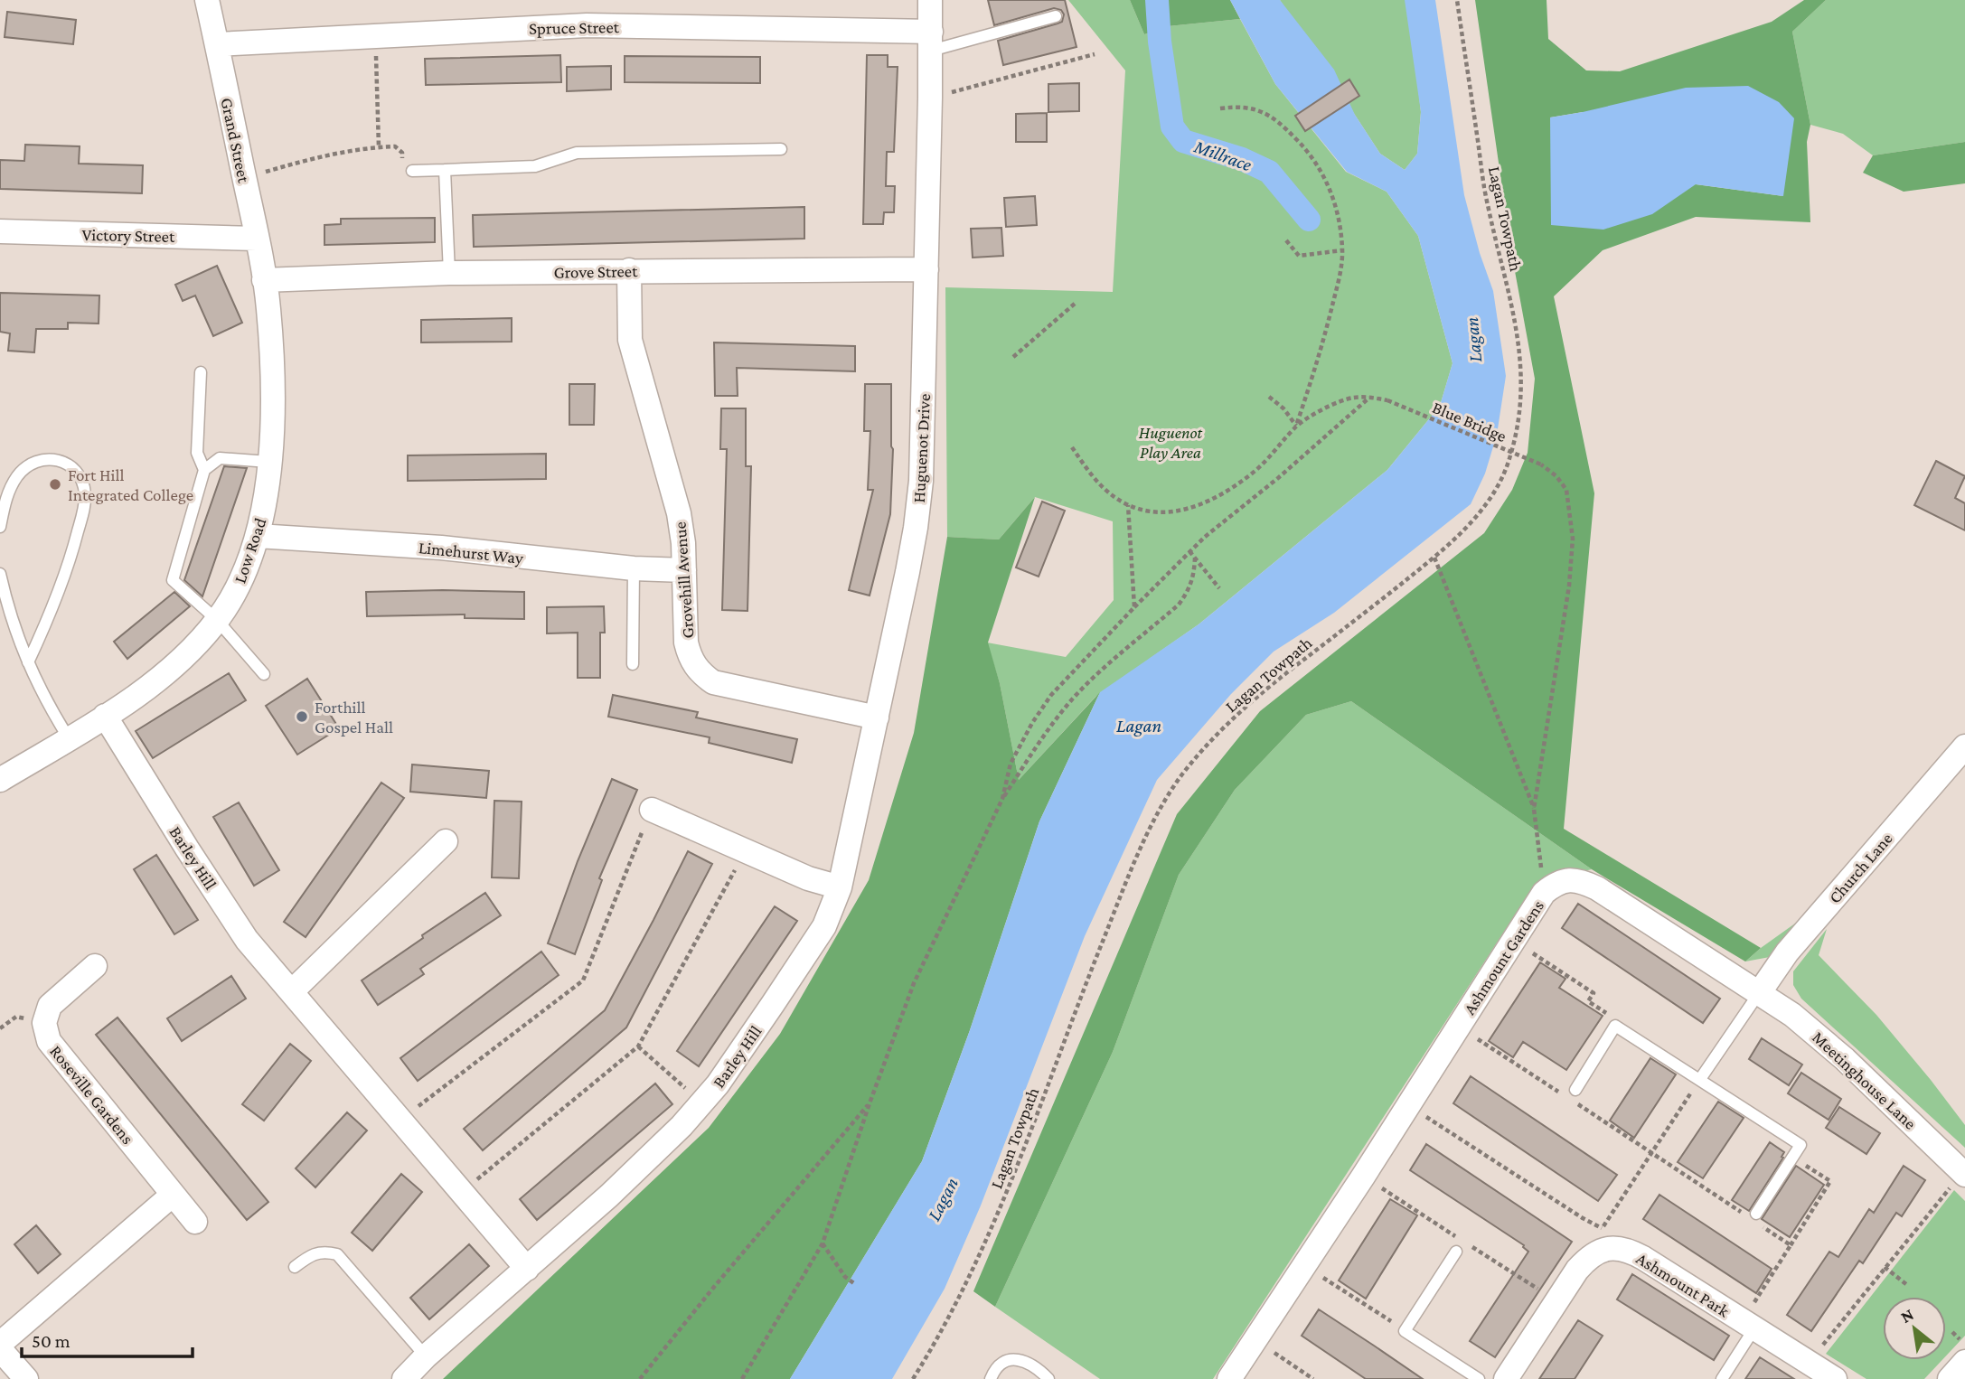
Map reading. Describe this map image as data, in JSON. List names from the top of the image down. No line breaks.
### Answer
{"streets":{"street":["Spruce Street","Grand Street","Victory Street","Grove Street","Huguenot Drive","Low Road","Limehurst Way","Grovehill Avenue","Barley Hill","Church Lane","Ashmount Gardens","Meetinghouse Lane","Roseville Gardens","Ashmount Park"],"path":["Lagan Towpath","Blue Bridge"]},"crossings":[["Spruce Street","Grand Street"],["Spruce Street","Huguenot Drive"],["Grand Street","Victory Street"],["Grand Street","Grove Street"],["Grand Street","Low Road"],["Grove Street","Huguenot Drive"],["Grove Street","Low Road"],["Grove Street","Grovehill Avenue"],["Huguenot Drive","Grovehill Avenue"],["Huguenot Drive","Barley Hill"],["Low Road","Limehurst Way"],["Low Road","Barley Hill"],["Limehurst Way","Grovehill Avenue"],["Church Lane","Ashmount Gardens"],["Church Lane","Meetinghouse Lane"],["Ashmount Gardens","Meetinghouse Lane"]],"water":["Millrace","Lagan"],"parks":["Huguenot Play Area"],"places":["Fort Hill Integrated College","Forthill Gospel Hall"],"scale_bar":"50 m","north":"top left"}
